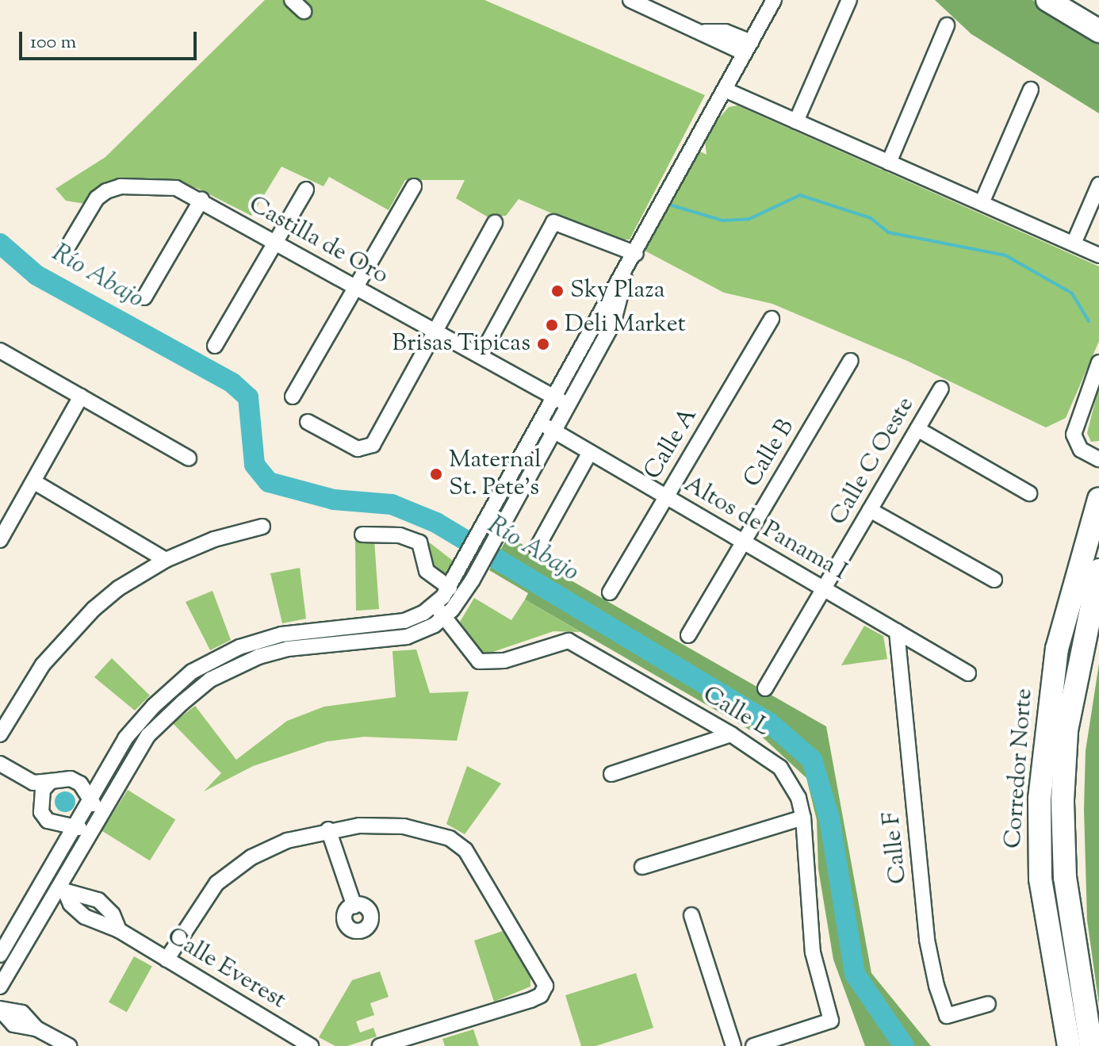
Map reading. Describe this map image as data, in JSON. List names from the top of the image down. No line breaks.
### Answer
{"streets":{"highway":["Corredor Norte"],"street":["Castilla de Oro","Calle A","Calle B","Calle C Oeste","Altos de Panama I","Calle L","Calle F","Calle Everest"]},"crossings":[["Calle A","Altos de Panama I"],["Calle B","Altos de Panama I"],["Calle C Oeste","Altos de Panama I"],["Altos de Panama I","Calle F"]],"water":["Río Abajo"],"places":["Sky Plaza","Deli Market","Brisas Tipicas","Maternal St. Pete's"],"scale_bar":"100 m"}
